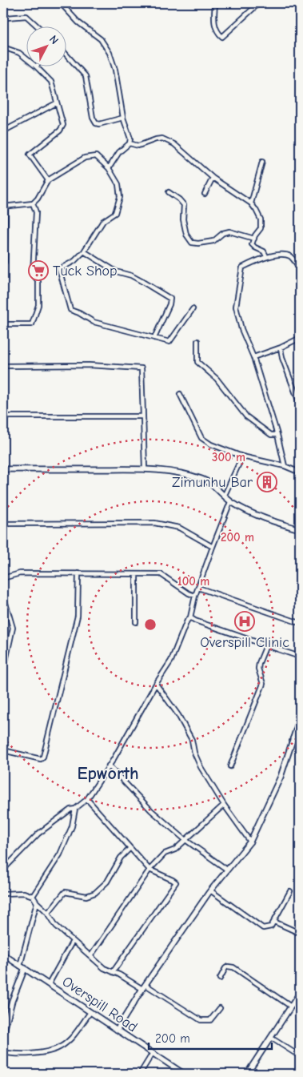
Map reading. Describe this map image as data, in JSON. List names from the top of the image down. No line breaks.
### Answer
{"streets":{"street":["Overspill Road"]},"districts":["Epworth"],"places":{"supermarket":["Tuck Shop"],"building":["Zimunhu Bar"],"hospital":["Overspill Clinic"]},"scale_bar":"200 m","north":"top right","rings":["300 m","200 m","100 m"]}
